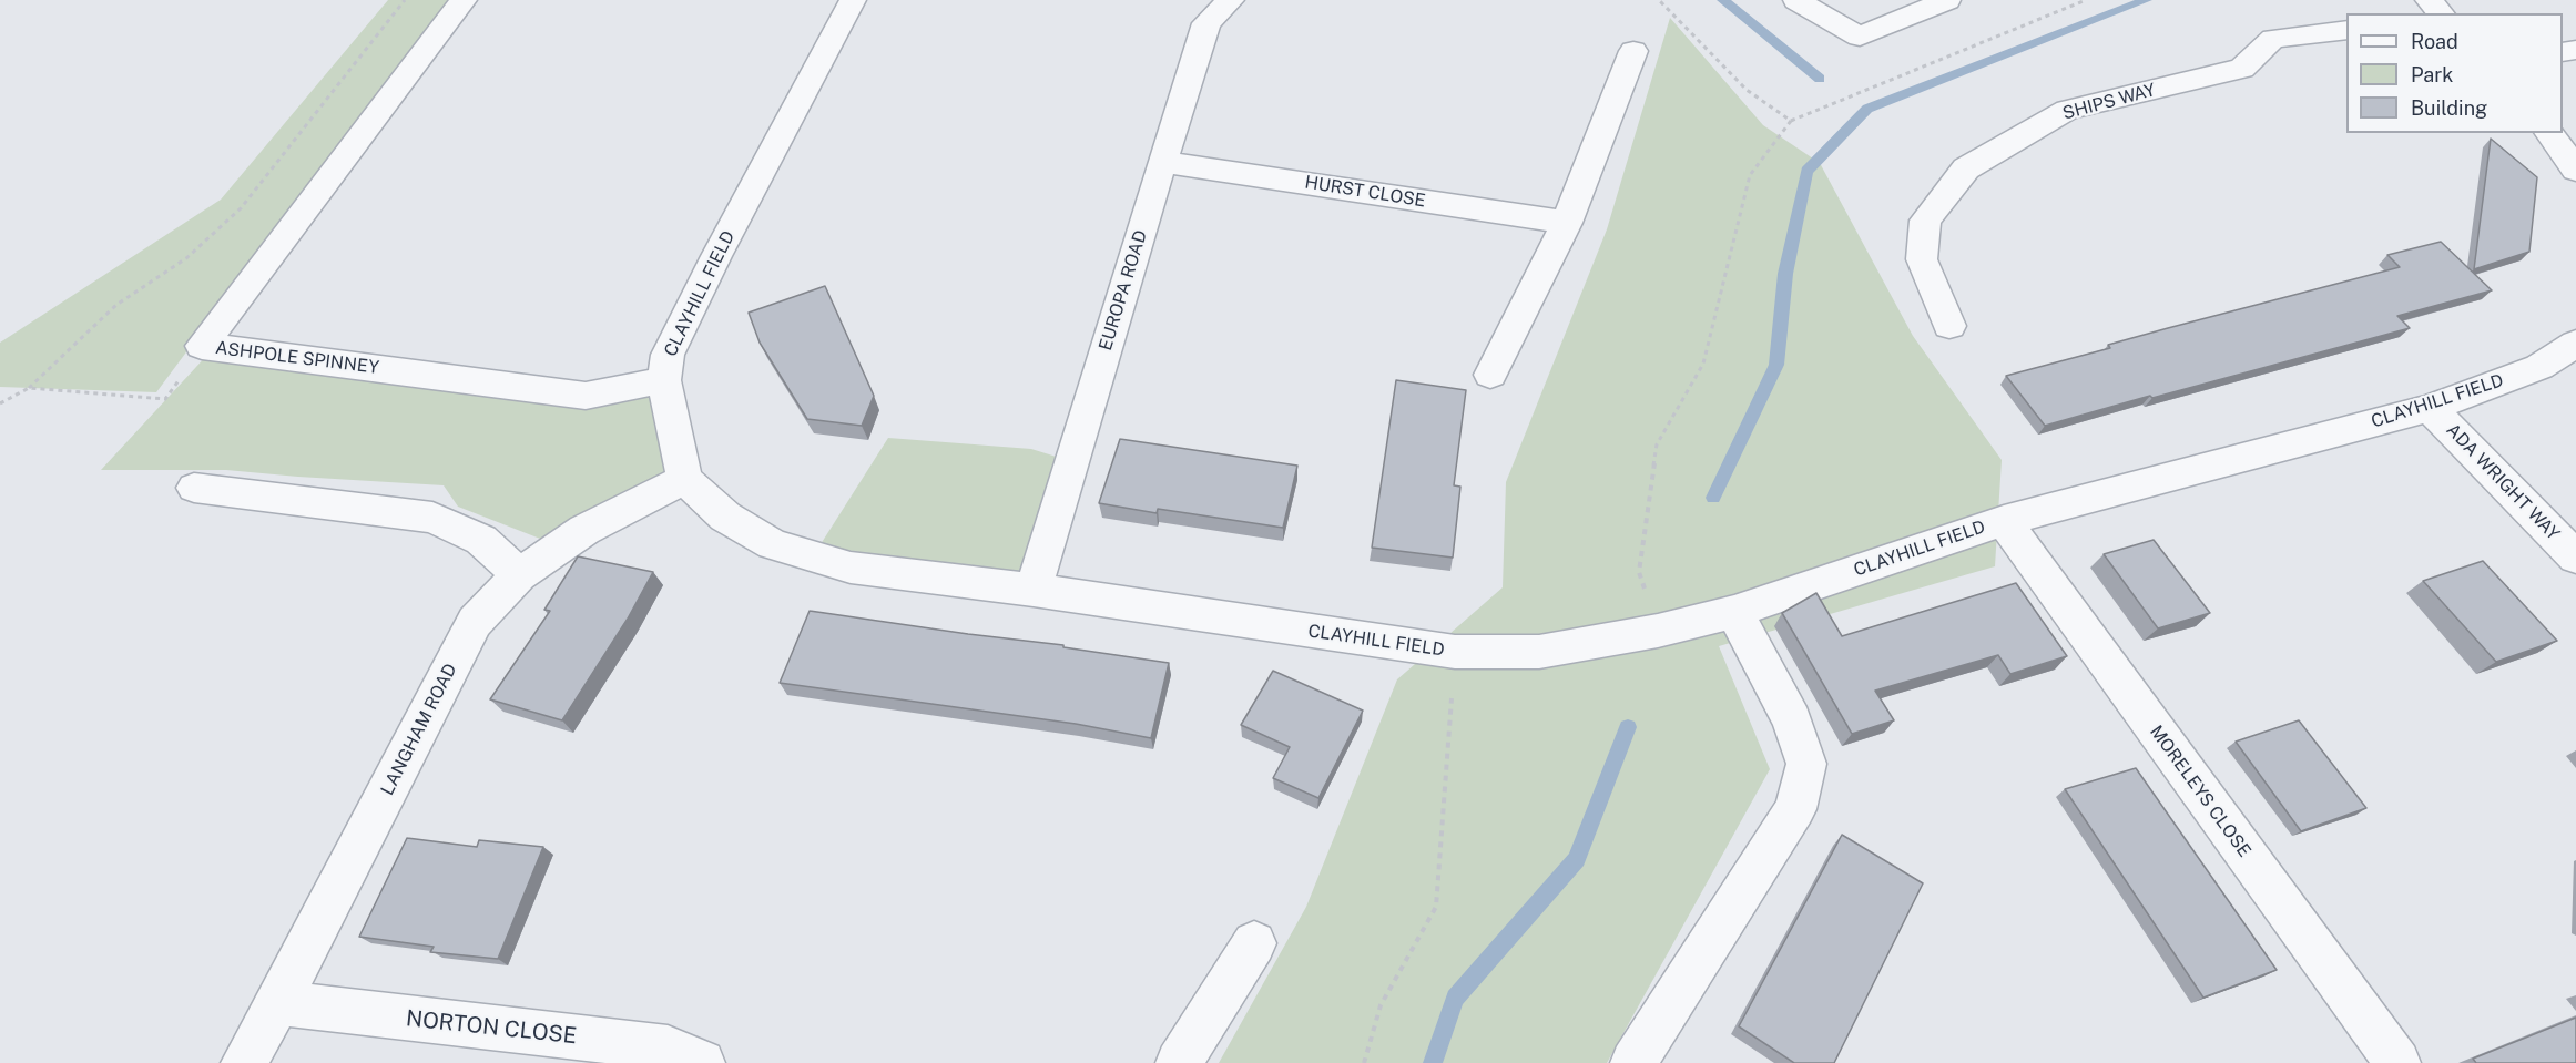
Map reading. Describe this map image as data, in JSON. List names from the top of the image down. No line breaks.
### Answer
{"streets":{"street":["SHIPS WAY","HURST CLOSE","EUROPA ROAD","CLAYHILL FIELD","ASHPOLE SPINNEY","ADA WRIGHT WAY","LANGHAM ROAD","MORELEYS CLOSE","NORTON CLOSE"]},"crossings":[["HURST CLOSE","EUROPA ROAD"],["EUROPA ROAD","CLAYHILL FIELD"],["CLAYHILL FIELD","ASHPOLE SPINNEY"],["CLAYHILL FIELD","ADA WRIGHT WAY"],["CLAYHILL FIELD","LANGHAM ROAD"],["CLAYHILL FIELD","MORELEYS CLOSE"],["LANGHAM ROAD","NORTON CLOSE"]],"legend":["Road","Park","Building"]}
